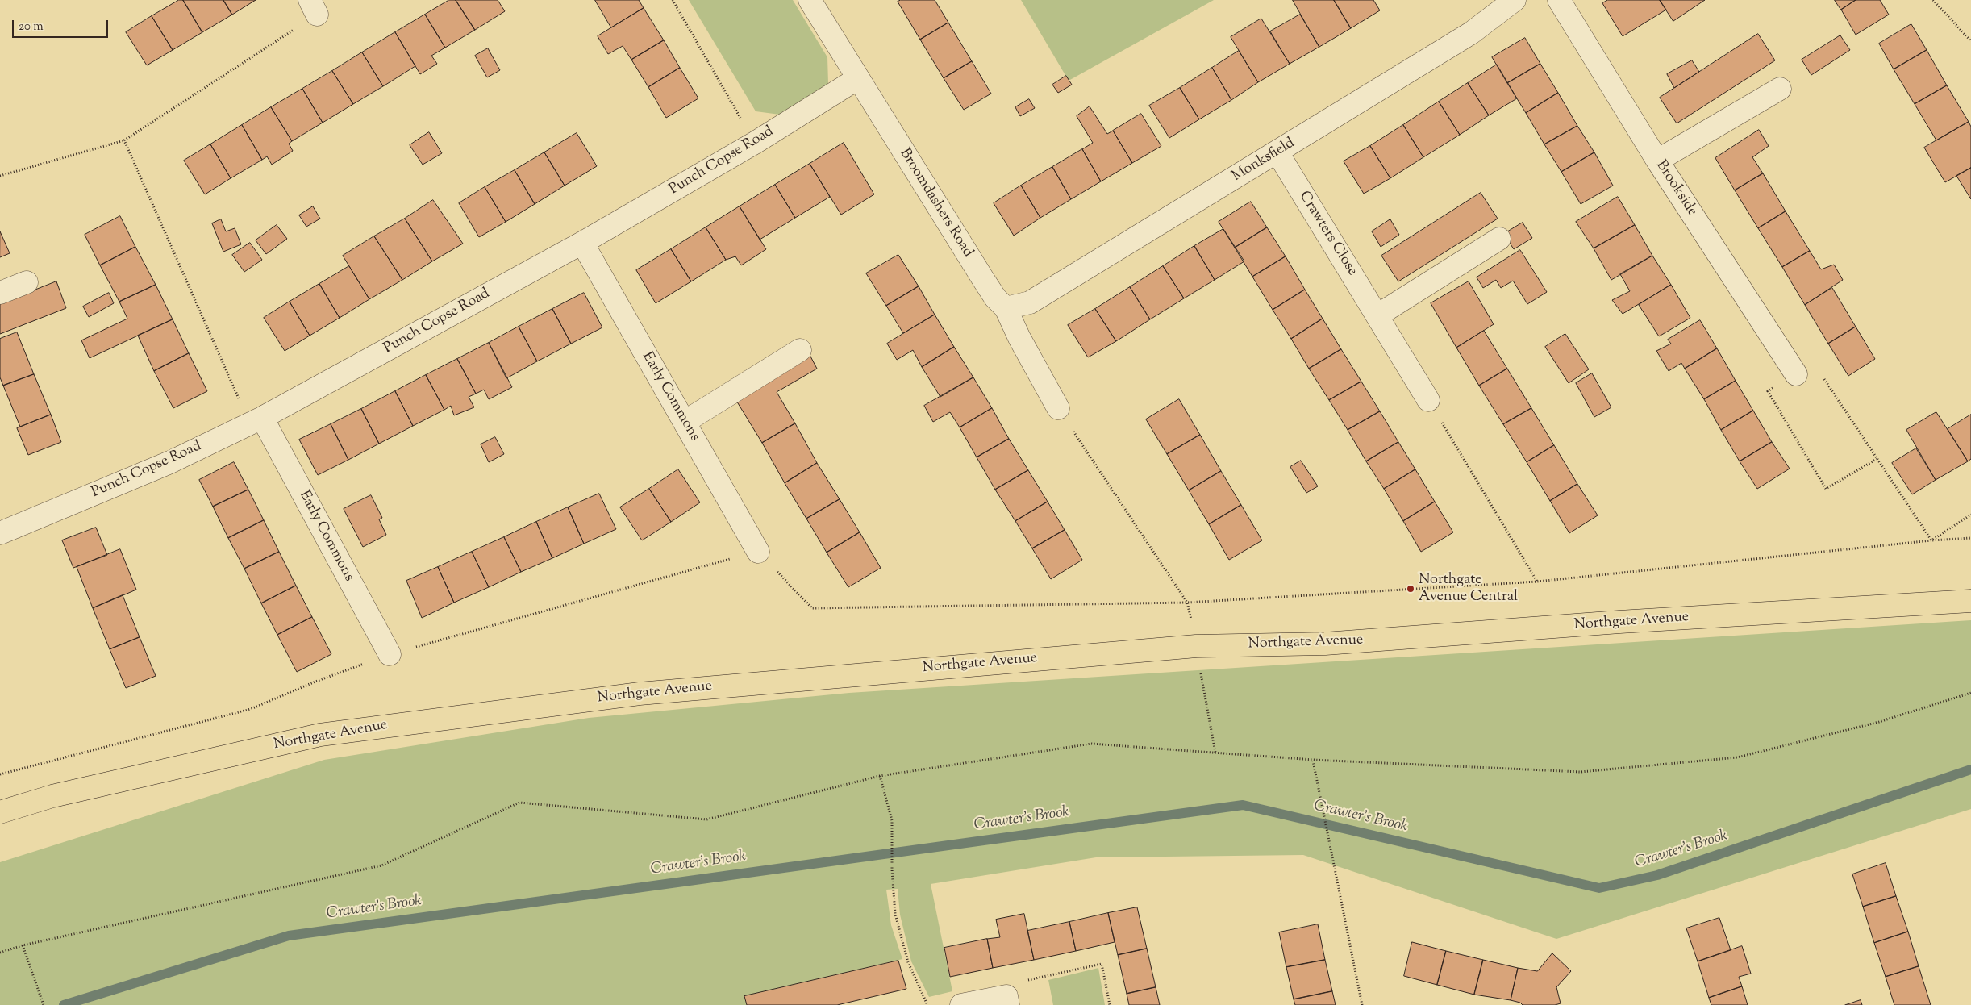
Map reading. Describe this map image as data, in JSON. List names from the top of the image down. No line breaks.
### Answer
{"streets":{"main road":["Northgate Avenue"],"street":["Monksfield","Punch Copse Road","Brookside","Broomdashers Road","Crawters Close","Early Commons"]},"crossings":[["Monksfield","Broomdashers Road"],["Monksfield","Crawters Close"],["Punch Copse Road","Broomdashers Road"],["Punch Copse Road","Early Commons"]],"water":["Crawter's Brook"],"places":["Northgate Avenue Central"],"scale_bar":"20 m"}
